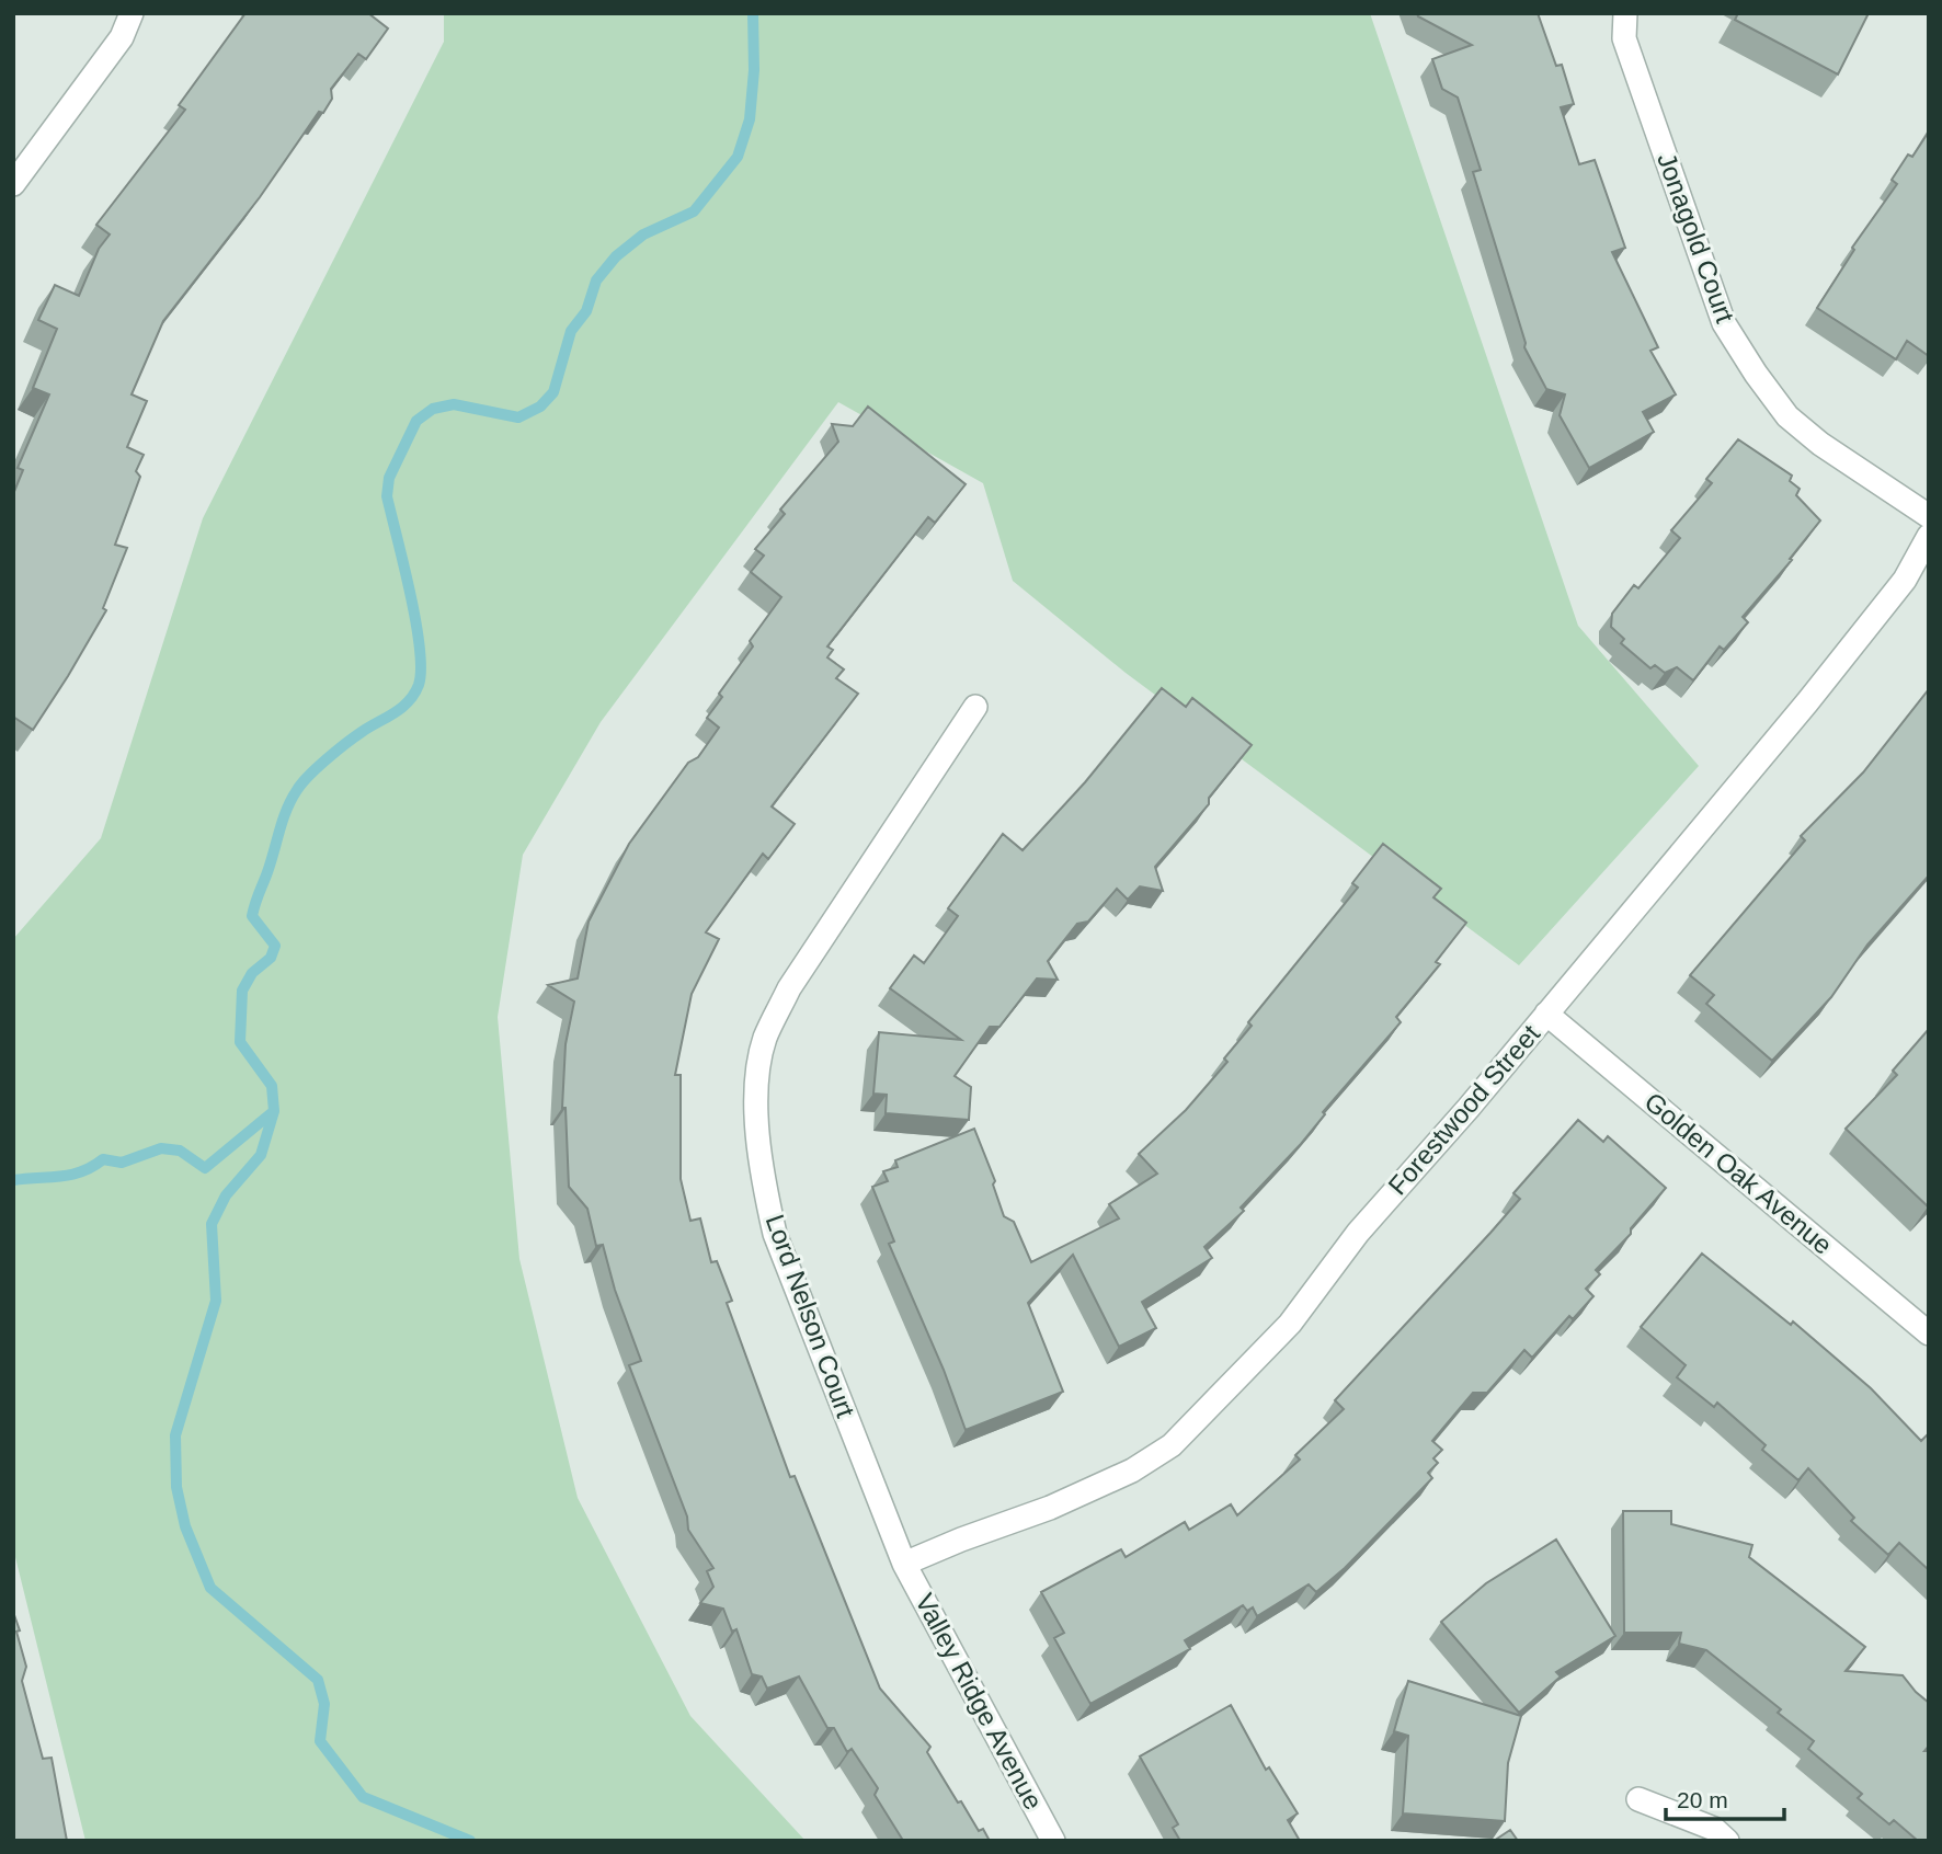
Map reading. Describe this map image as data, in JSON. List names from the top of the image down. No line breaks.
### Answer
{"streets":{"street":["Jonagold Court","Forestwood Street","Golden Oak Avenue","Lord Nelson Court","Valley Ridge Avenue"]},"crossings":[["Forestwood Street","Golden Oak Avenue"],["Forestwood Street","Lord Nelson Court"],["Forestwood Street","Valley Ridge Avenue"],["Lord Nelson Court","Valley Ridge Avenue"]],"scale_bar":"20 m"}
